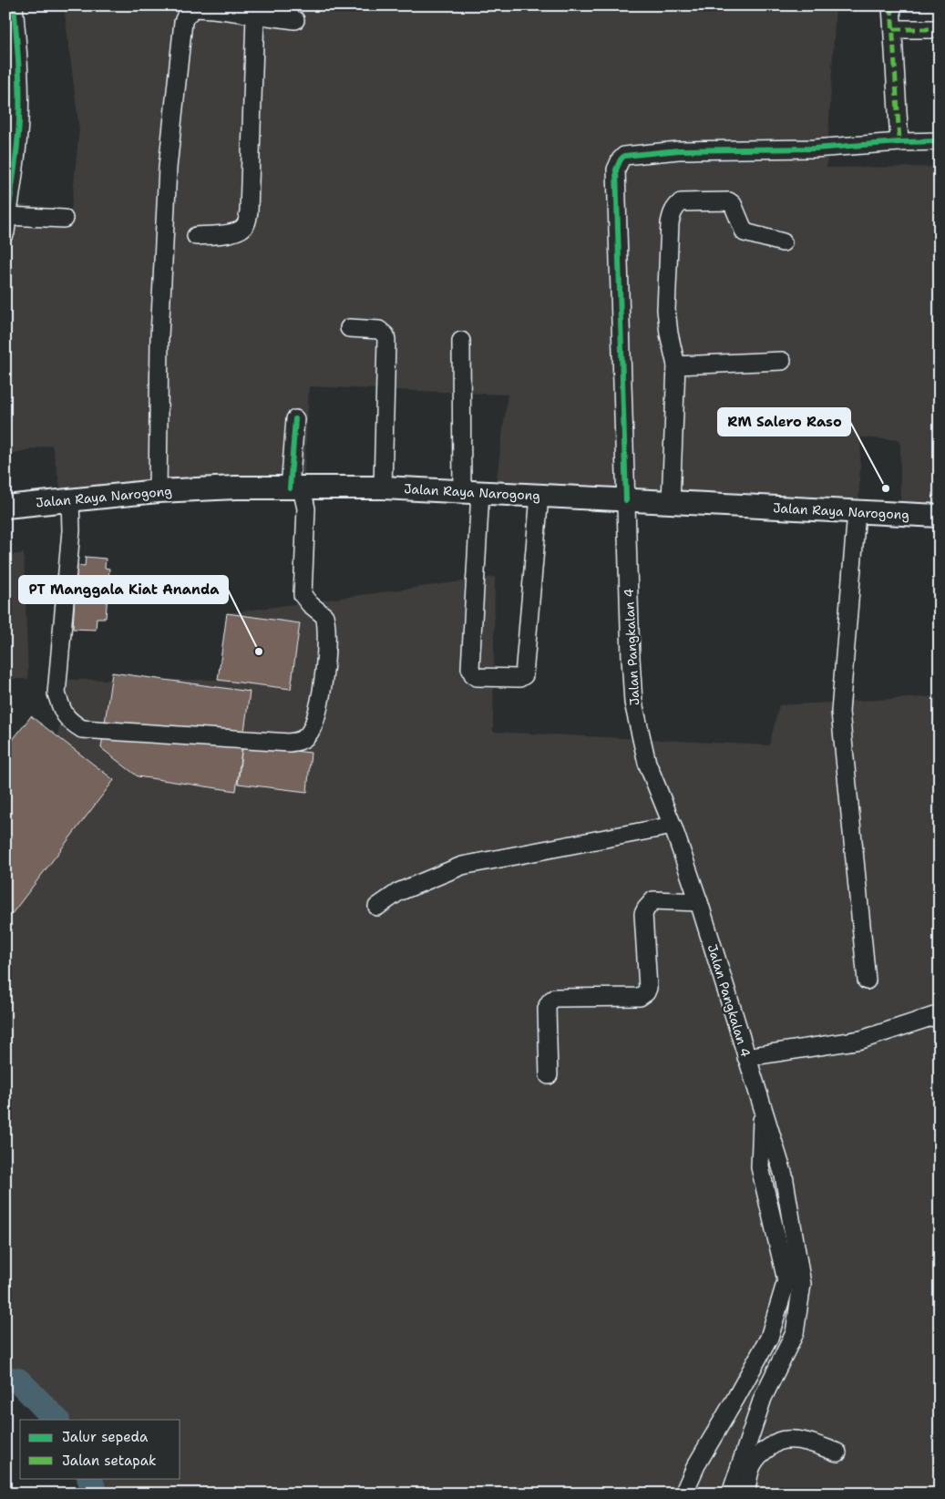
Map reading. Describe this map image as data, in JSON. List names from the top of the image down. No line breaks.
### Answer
{"streets":{"main road":["Jalan Raya Narogong"],"street":["Jalan Pangkalan 4"]},"crossings":[["Jalan Raya Narogong","Jalan Pangkalan 4"]],"places":["RM Salero Raso","PT Manggala Kiat Ananda"],"legend":["Jalur sepeda","Jalan setapak"]}
